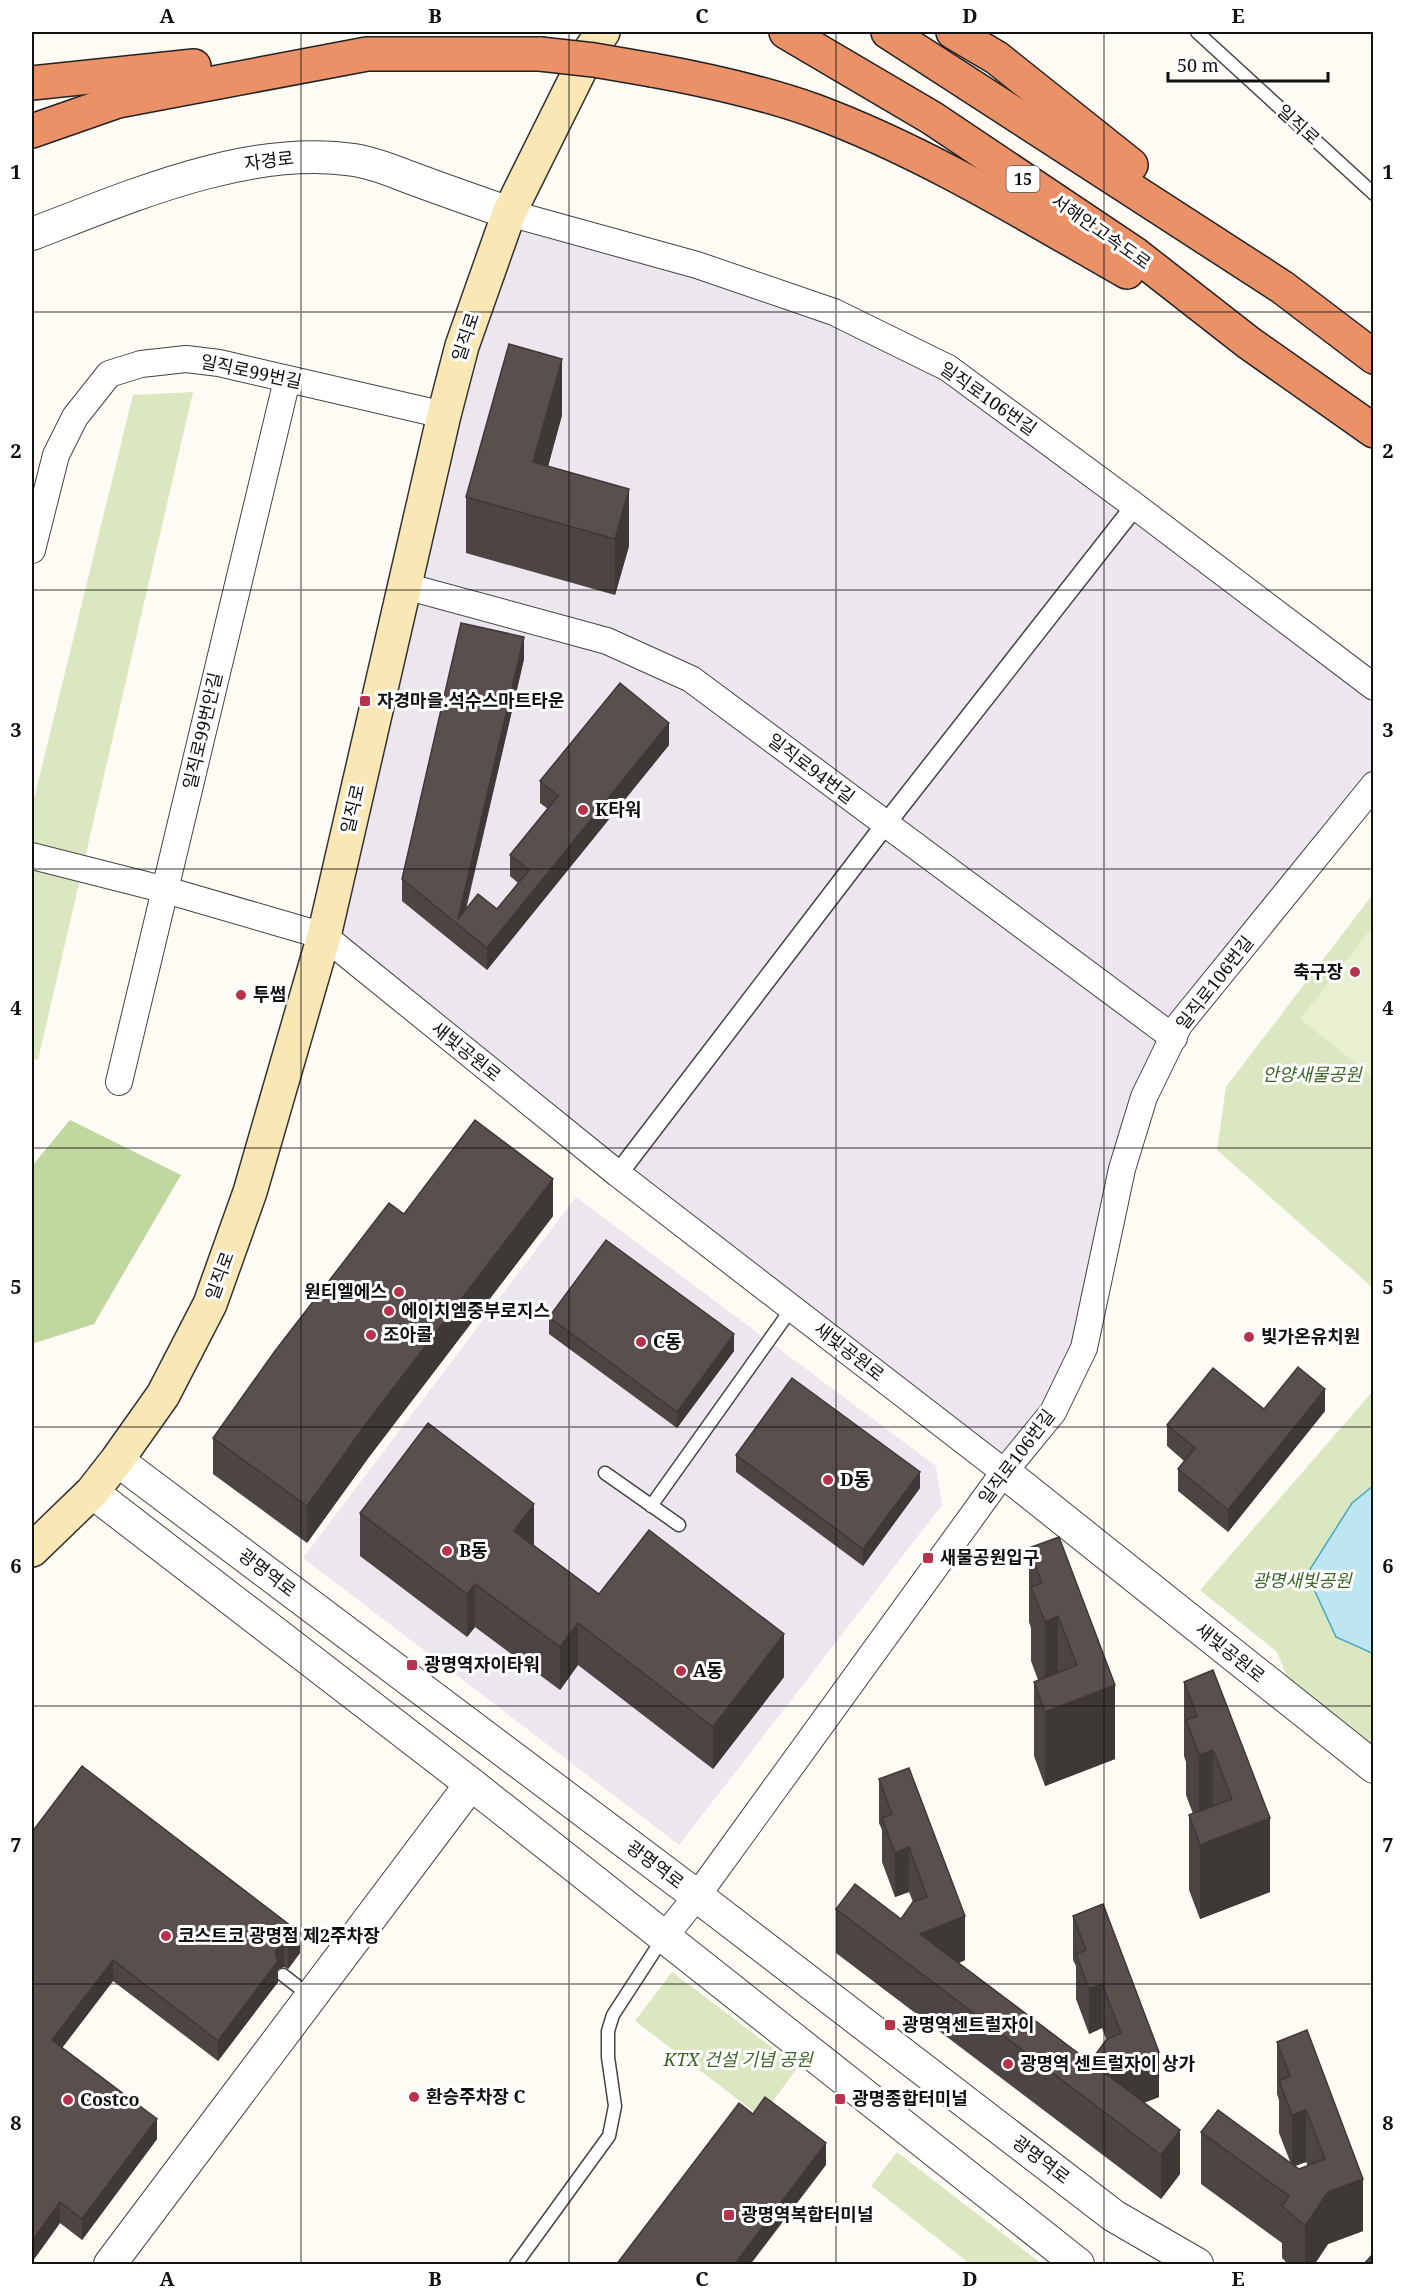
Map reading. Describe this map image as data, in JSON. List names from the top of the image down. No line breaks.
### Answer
{"streets":{"highway":["15","서해안고속도로"],"main road":["일직로"],"street":["자경로","일직로99번길","일직로106번길","일직로99번안길","일직로94번길","새빛공원로","광명역로"]},"crossings":[["일직로","자경로"],["일직로","일직로99번길"],["일직로","일직로106번길"],["일직로","일직로94번길"],["일직로","새빛공원로"],["일직로","광명역로"],["자경로","일직로106번길"],["일직로99번길","일직로99번안길"],["일직로106번길","일직로94번길"],["일직로106번길","새빛공원로"],["일직로106번길","광명역로"]],"parks":["안양새물공원","광명새빛공원","KTX 건설 기념 공원"],"places":{"transit":["자경마을.석수스마트타운","새물공원입구","광명역자이타워","광명역센트럴자이","광명종합터미널","광명역복합터미널"],"other":["K타워","축구장","투썸","원티엘에스","에이치엠중부로지스","조아콜","빛가온유치원","C동","D동","B동","A동","코스트코 광명점 제2주차장","광명역 센트럴자이 상가","환승주차장 C","Costco"]},"scale_bar":"50 m","grid":{"columns":["A","B","C","D","E"],"rows":["1","2","3","4","5","6","7","8"]}}
